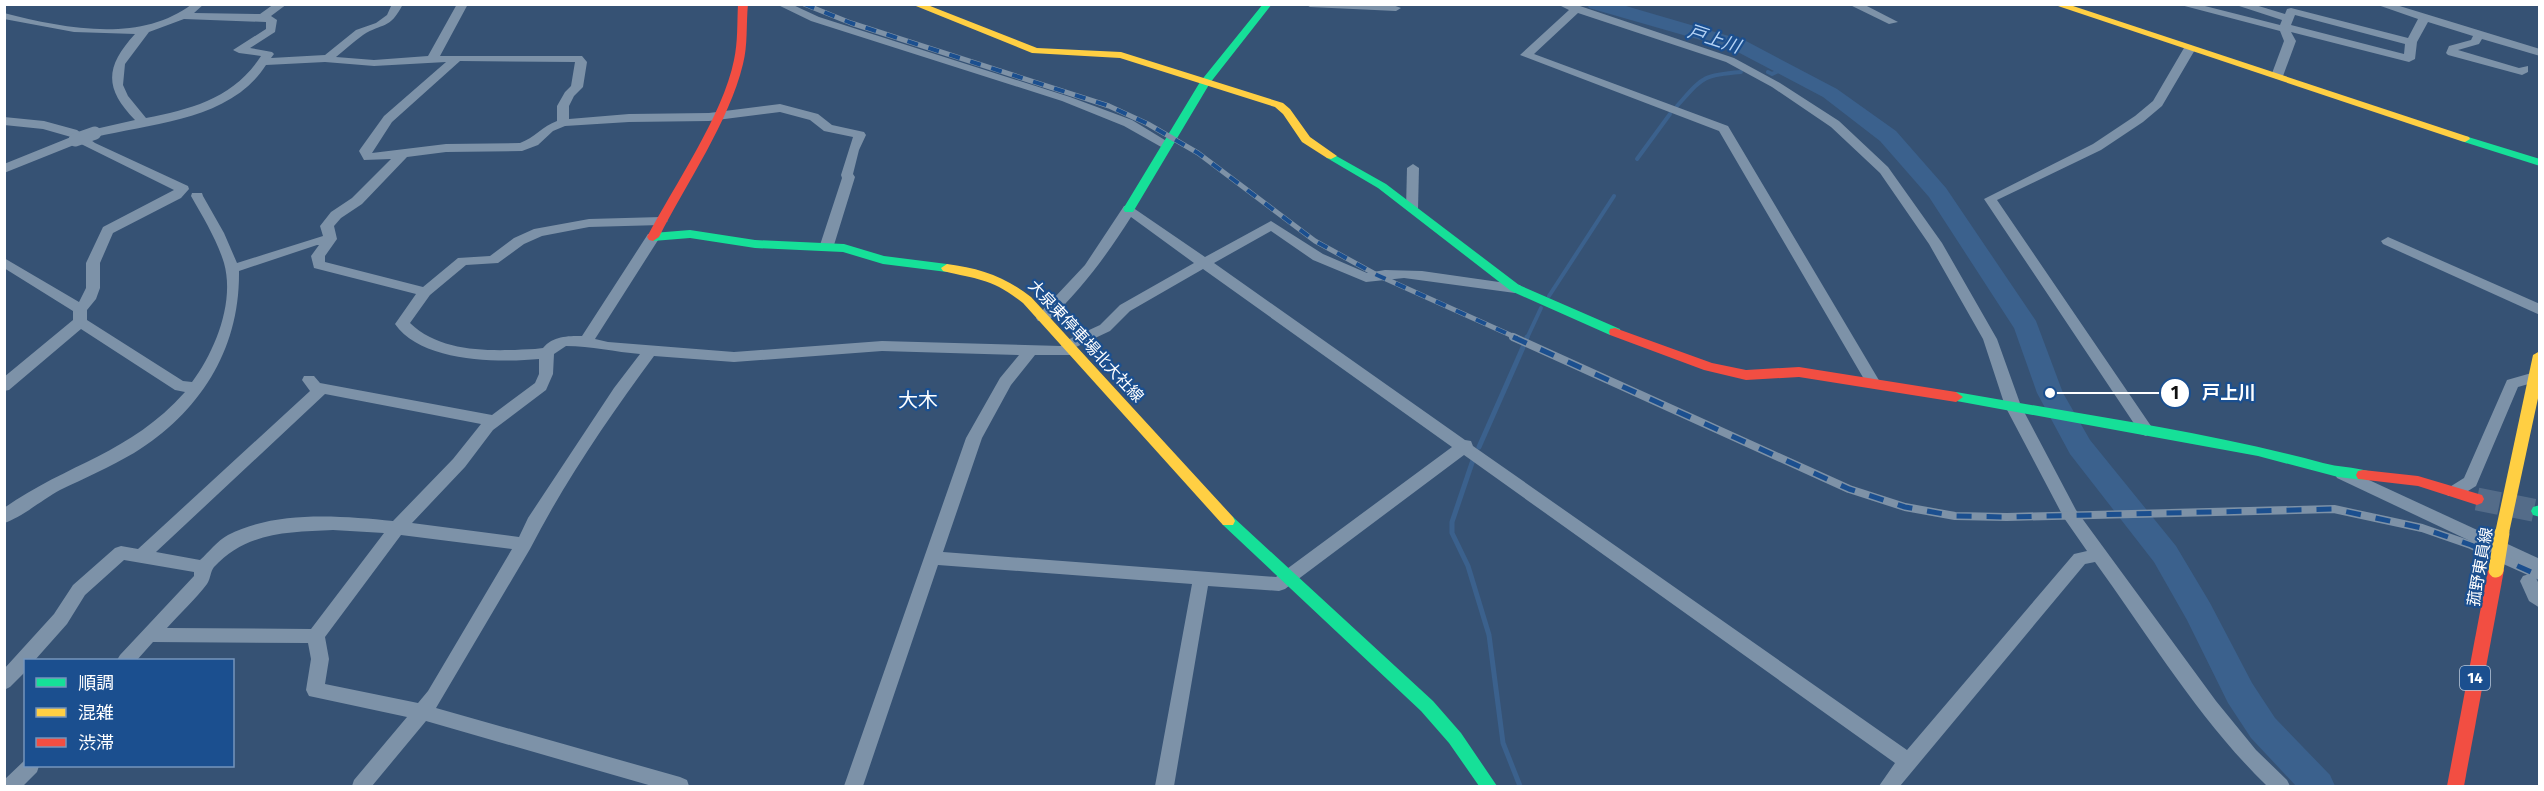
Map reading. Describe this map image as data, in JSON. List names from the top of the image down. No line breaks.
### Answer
{"streets":{"street":["大泉東停車場北大社線","菰野東員線","14"]},"districts":["大木"],"water":["戸上川"],"places":["戸上川"],"legend":["順調","混雑","渋滞"]}
